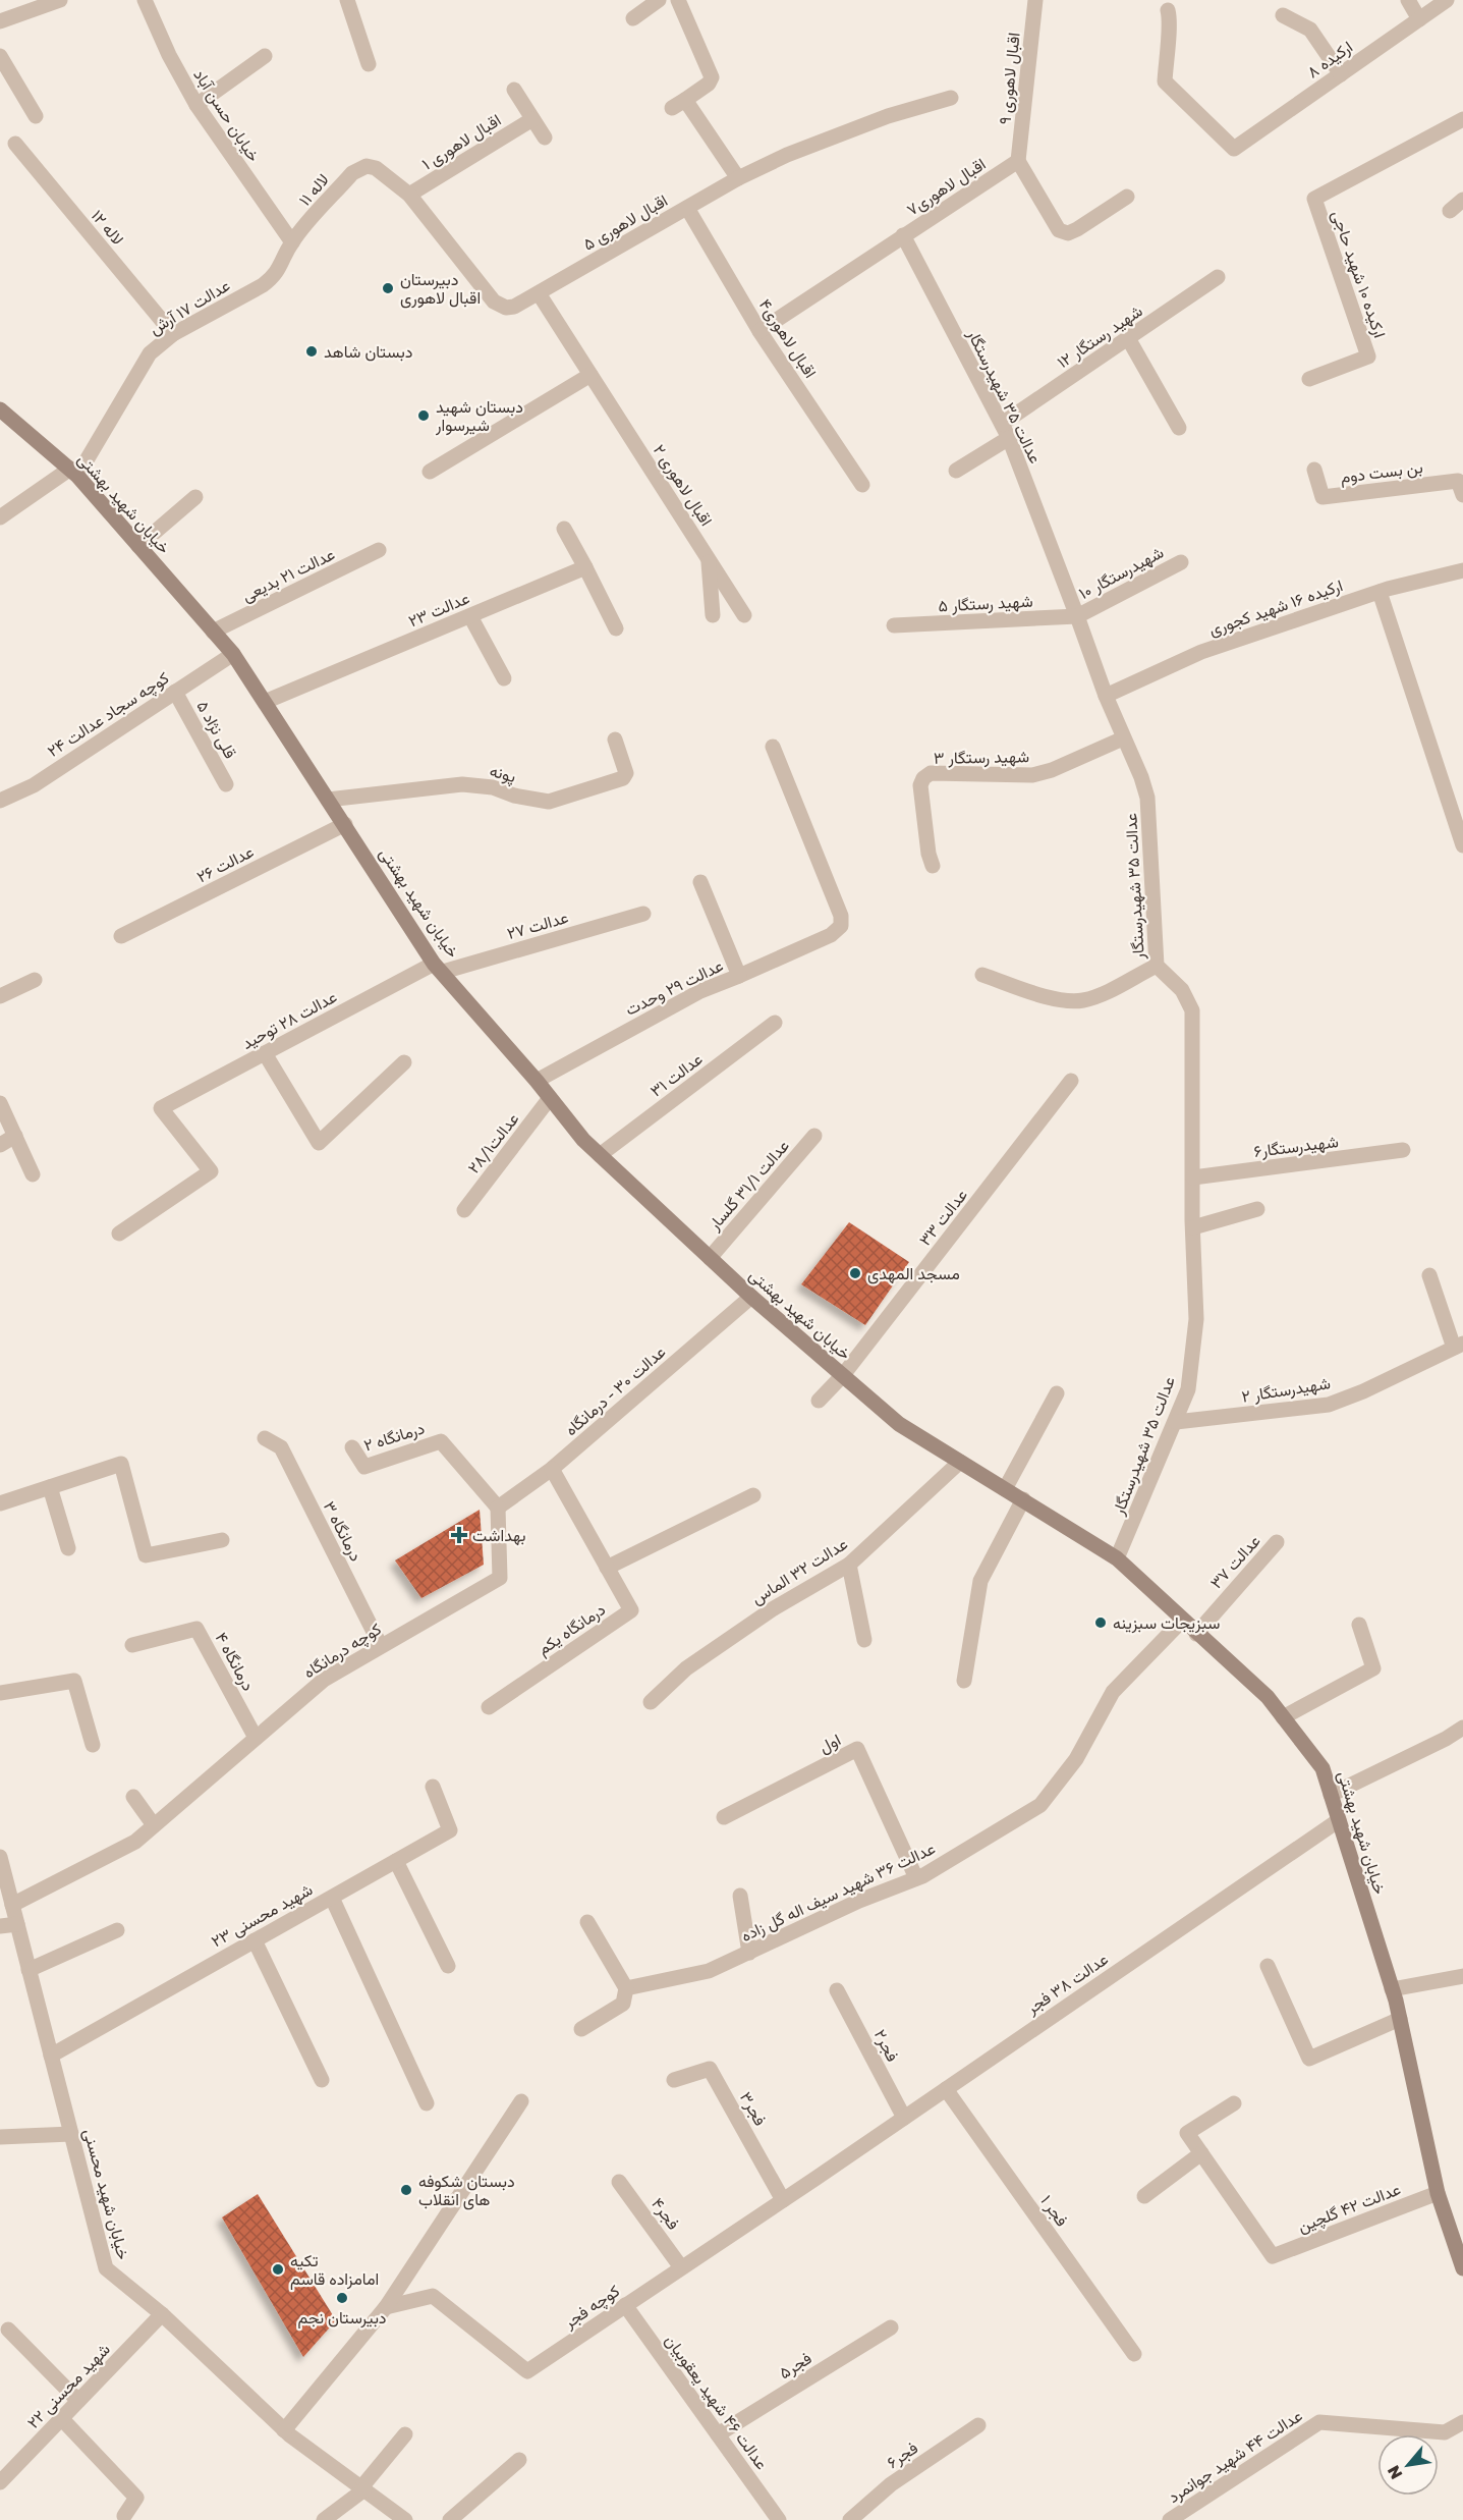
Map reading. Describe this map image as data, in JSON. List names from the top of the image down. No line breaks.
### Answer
{"streets":{"main road":["خیابان شهید بهشتی"],"street":["ارکیده ۸","اقبال لاهوری ۹","خیابان حسن آباد","اقبال لاهوری ۱","اقبال لاهوری۷","لاله ۱۱","اقبال لاهوری ۵","لاله ۱۲","ارکیده ۱۰ شهید حاجی","عدالت ۱۷ آرش","شهید رستگار ۱۲","اقبال لاهوری۴","عدالت ۳۵ شهیدرستگار","بن بست دوم","اقبال لاهوری ۲","شهیدرستگار ۱۰","عدالت ۲۱ بدیعی","شهید رستگار ۵","ارکیده ۱۶ شهید کجوری","عدالت ۲۳","کوچه سجاد عدالت ۲۴","قلی نژاد ۵","شهید رستگار ۳","پونه","عدالت ۲۶","عدالت ۲۷","عدالت ۲۹ وحدت","عدالت ۲۸ توحید","عدالت ۳۱","عدالت۲۸/۱","شهیدرستگار۶","عدالت ۳۱/۱ گلسار","عدالت ۳۳","شهیدرستگار ۲","عدالت ۳۰ - درمانگاه","درمانگاه ۲","درمانگاه ۳","عدالت ۳۷","عدالت ۳۲ الماس","درمانگاه یکم","کوچه درمانگاه","درمانگاه ۴","اول","عدالت ۳۶ شهید سیف اله گل زاده","شهید محسنی ۲۳","عدالت ۳۸ فجر","فجر۲","فجر۳","خیابان شهید محسنی","عدالت ۴۲ گلچین","فجر ۱","فجر۴","کوچه فجر","فجر۵","شهید محسنی ۲۲","عدالت ۴۶ شهید یعقوبیان","فجر۶","عدالت ۴۴ شهید جوانمرد"]},"crossings":[["اقبال لاهوری ۹","اقبال لاهوری۷"],["خیابان حسن آباد","لاله ۱۱"],["خیابان حسن آباد","عدالت ۱۷ آرش"],["اقبال لاهوری ۱","اقبال لاهوری ۵"],["اقبال لاهوری۷","اقبال لاهوری۴"],["اقبال لاهوری۷","عدالت ۳۵ شهیدرستگار"],["لاله ۱۱","اقبال لاهوری ۵"],["لاله ۱۱","عدالت ۱۷ آرش"],["اقبال لاهوری ۵","اقبال لاهوری۴"],["اقبال لاهوری ۵","اقبال لاهوری ۲"],["لاله ۱۲","عدالت ۱۷ آرش"],["عدالت ۱۷ آرش","خیابان شهید بهشتی"],["شهید رستگار ۱۲","عدالت ۳۵ شهیدرستگار"],["عدالت ۳۵ شهیدرستگار","خیابان شهید بهشتی"],["عدالت ۳۵ شهیدرستگار","شهیدرستگار ۱۰"],["عدالت ۳۵ شهیدرستگار","شهید رستگار ۵"],["عدالت ۳۵ شهیدرستگار","ارکیده ۱۶ شهید کجوری"],["عدالت ۳۵ شهیدرستگار","شهید رستگار ۳"],["عدالت ۳۵ شهیدرستگار","شهیدرستگار۶"],["عدالت ۳۵ شهیدرستگار","شهیدرستگار ۲"],["خیابان شهید بهشتی","عدالت ۲۱ بدیعی"],["خیابان شهید بهشتی","عدالت ۲۳"],["خیابان شهید بهشتی","کوچه سجاد عدالت ۲۴"],["خیابان شهید بهشتی","پونه"],["خیابان شهید بهشتی","عدالت ۲۶"],["خیابان شهید بهشتی","عدالت ۲۷"],["خیابان شهید بهشتی","عدالت ۲۹ وحدت"],["خیابان شهید بهشتی","عدالت ۲۸ توحید"],["خیابان شهید بهشتی","عدالت ۳۱"],["خیابان شهید بهشتی","عدالت۲۸/۱"],["خیابان شهید بهشتی","عدالت ۳۱/۱ گلسار"],["خیابان شهید بهشتی","عدالت ۳۳"],["خیابان شهید بهشتی","عدالت ۳۰ - درمانگاه"],["خیابان شهید بهشتی","عدالت ۳۷"],["خیابان شهید بهشتی","عدالت ۳۲ الماس"],["خیابان شهید بهشتی","عدالت ۳۶ شهید سیف اله گل زاده"],["خیابان شهید بهشتی","عدالت ۳۸ فجر"],["خیابان شهید بهشتی","عدالت ۴۲ گلچین"],["شهیدرستگار ۱۰","شهید رستگار ۵"],["کوچه سجاد عدالت ۲۴","قلی نژاد ۵"],["عدالت ۲۷","عدالت ۲۸ توحید"],["عدالت ۳۰ - درمانگاه","درمانگاه ۲"],["عدالت ۳۰ - درمانگاه","درمانگاه یکم"],["عدالت ۳۰ - درمانگاه","کوچه درمانگاه"],["درمانگاه ۲","کوچه درمانگاه"],["درمانگاه ۳","کوچه درمانگاه"],["کوچه درمانگاه","درمانگاه ۴"],["کوچه درمانگاه","خیابان شهید محسنی"],["اول","عدالت ۳۶ شهید سیف اله گل زاده"],["شهید محسنی ۲۳","خیابان شهید محسنی"],["عدالت ۳۸ فجر","فجر۲"],["عدالت ۳۸ فجر","فجر ۱"],["عدالت ۳۸ فجر","کوچه فجر"],["فجر۳","کوچه فجر"],["خیابان شهید محسنی","شهید محسنی ۲۲"],["فجر۴","کوچه فجر"],["کوچه فجر","عدالت ۴۶ شهید یعقوبیان"],["فجر۵","عدالت ۴۶ شهید یعقوبیان"]],"places":{"other":["دبیرستان اقبال لاهوری","دبستان شاهد","دبستان شهید شیرسوار","مسجد المهدی","سبزیجات سبزینه","دبستان شکوفه های انقلاب","تکیه امامزاده قاسم","دبیرستان نجم"],"health":["بهداشت"]},"north":"bottom left"}
